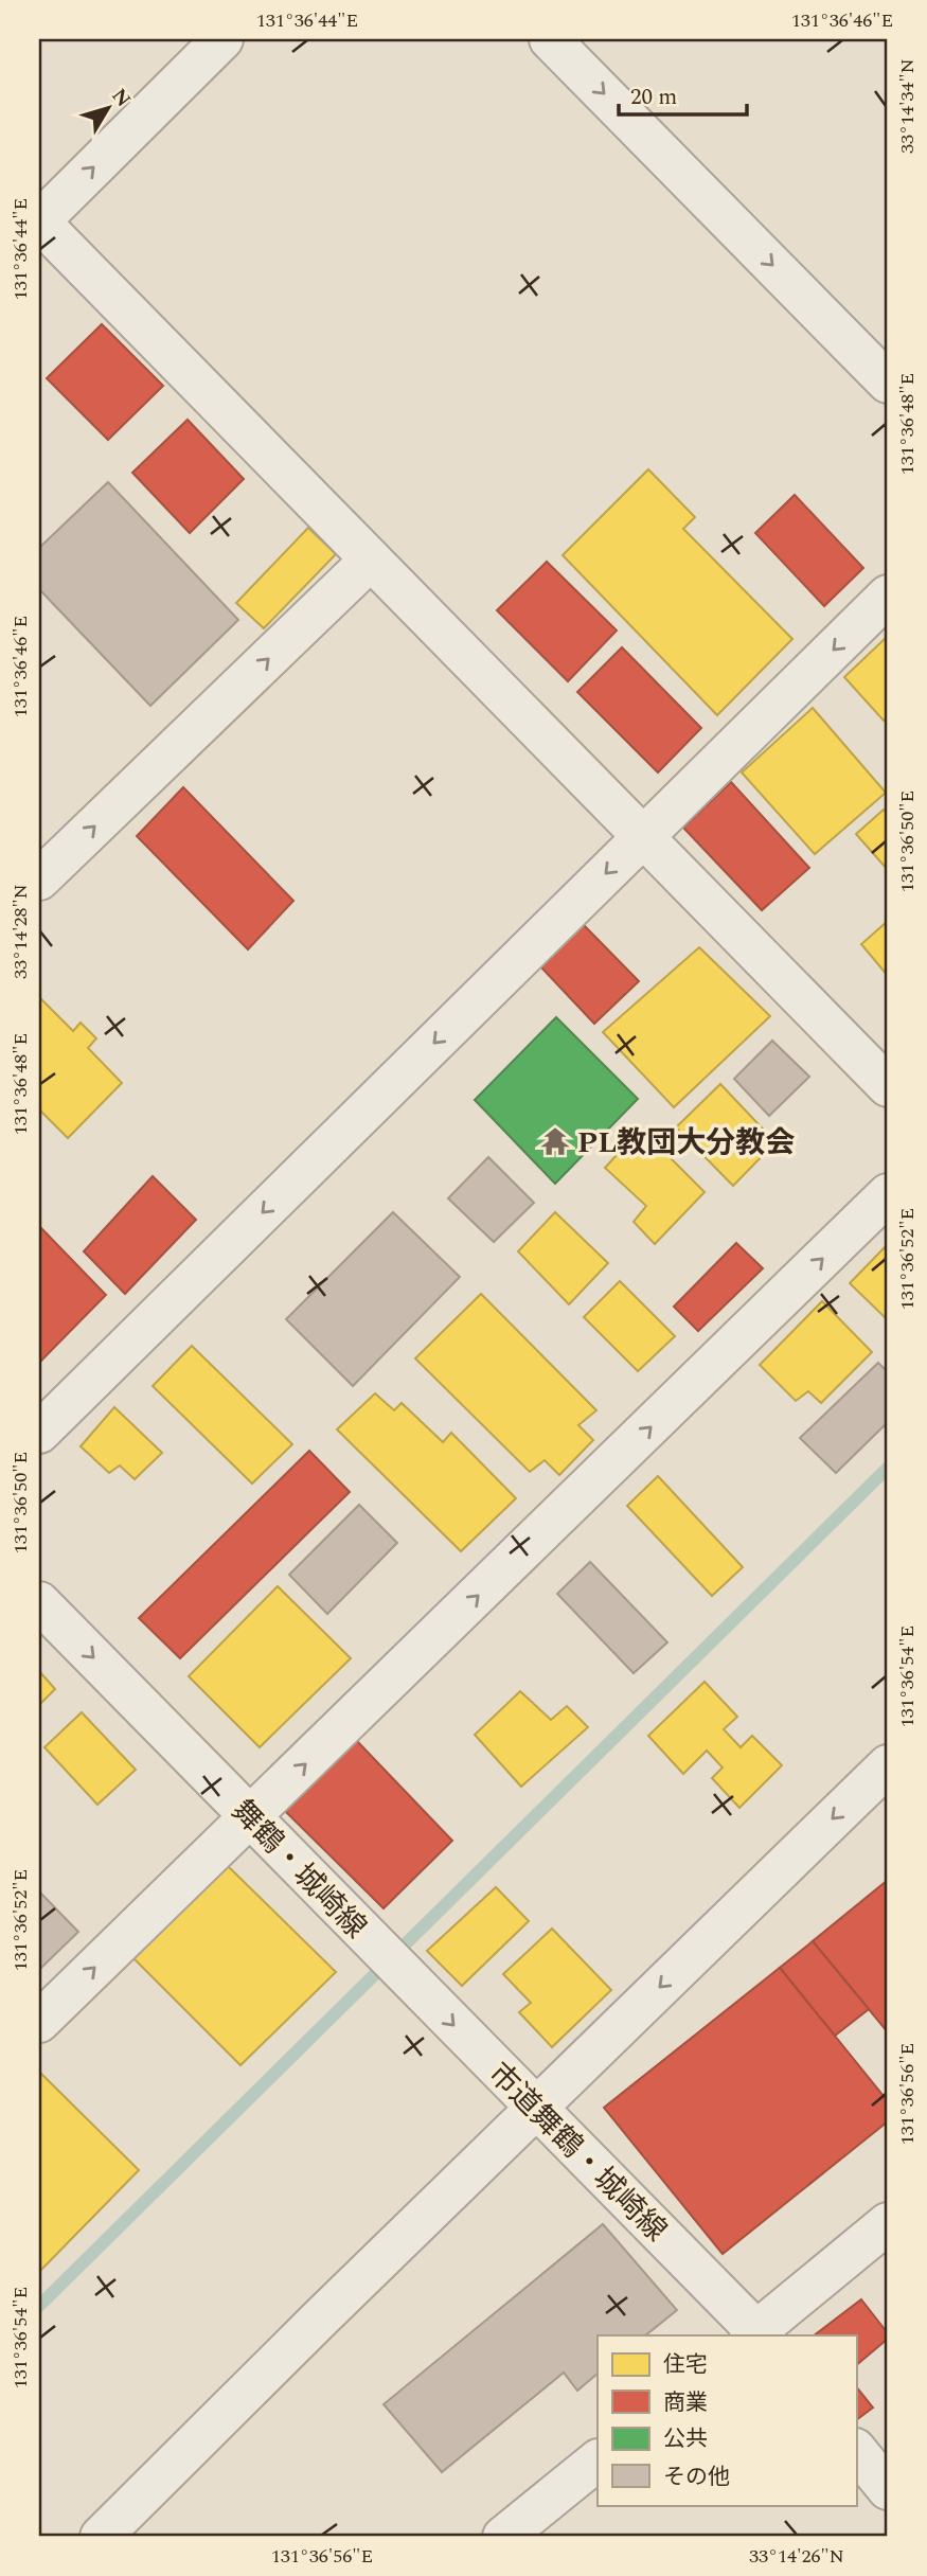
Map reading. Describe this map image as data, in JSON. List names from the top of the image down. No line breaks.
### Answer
{"streets":{"street":["舞鶴・城崎線","市道舞鶴・城崎線"]},"crossings":[["舞鶴・城崎線","市道舞鶴・城崎線"]],"one_way":["舞鶴・城崎線","市道舞鶴・城崎線"],"places":{"temple":["PL教団大分教会"]},"legend":["住宅","商業","公共","その他"],"scale_bar":"20 m","north":"top right","coordinates":["131°36'44\"E","131°36'46\"E","33°14'34\"N","131°36'48\"E","131°36'50\"E","33°14'28\"N","131°36'52\"E","131°36'54\"E","131°36'56\"E","33°14'26\"N"]}
